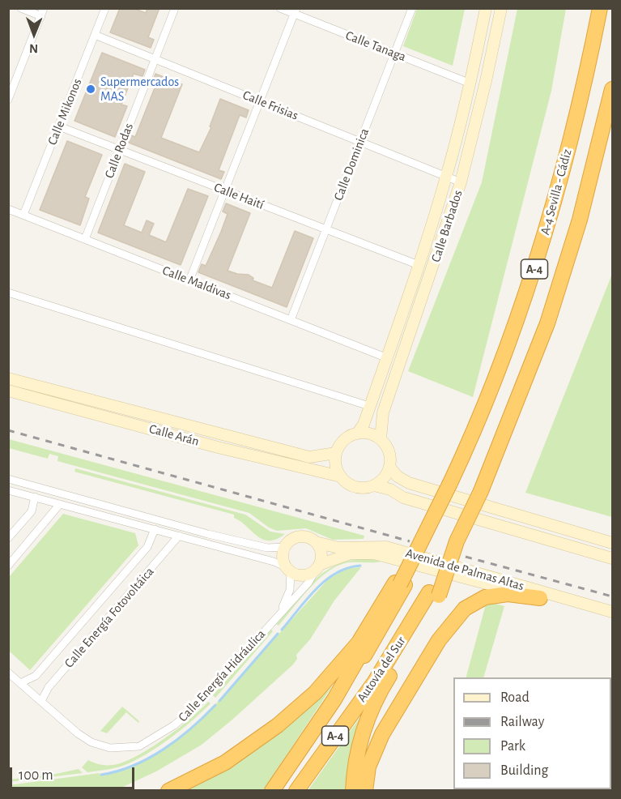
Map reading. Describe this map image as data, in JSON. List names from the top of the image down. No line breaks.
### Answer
{"streets":{"highway":["A-4 Sevilla - Cádiz","A-4","Autovía del Sur"],"street":["Calle Tanaga","Calle Frisias","Calle Mikonos","Calle Rodas","Calle Dominica","Calle Haití","Calle Barbados","Calle Maldivas","Calle Arán","Avenida de Palmas Altas","Calle Energía Fotovoltáica","Calle Energía Hidráulica"]},"crossings":[["Calle Tanaga","Calle Dominica"],["Calle Tanaga","Calle Barbados"],["Calle Frisias","Calle Mikonos"],["Calle Frisias","Calle Rodas"],["Calle Frisias","Calle Dominica"],["Calle Frisias","Calle Barbados"],["Calle Mikonos","Calle Haití"],["Calle Mikonos","Calle Maldivas"],["Calle Rodas","Calle Haití"],["Calle Rodas","Calle Maldivas"],["Calle Dominica","Calle Haití"],["Calle Dominica","Calle Maldivas"],["Calle Haití","Calle Barbados"],["Calle Barbados","Calle Maldivas"],["Calle Barbados","Calle Arán"],["Avenida de Palmas Altas","Calle Energía Hidráulica"],["Calle Energía Fotovoltáica","Calle Energía Hidráulica"]],"places":["Supermercados MAS"],"legend":["Road","Railway","Park","Building"],"scale_bar":"100 m","north":"bottom"}
